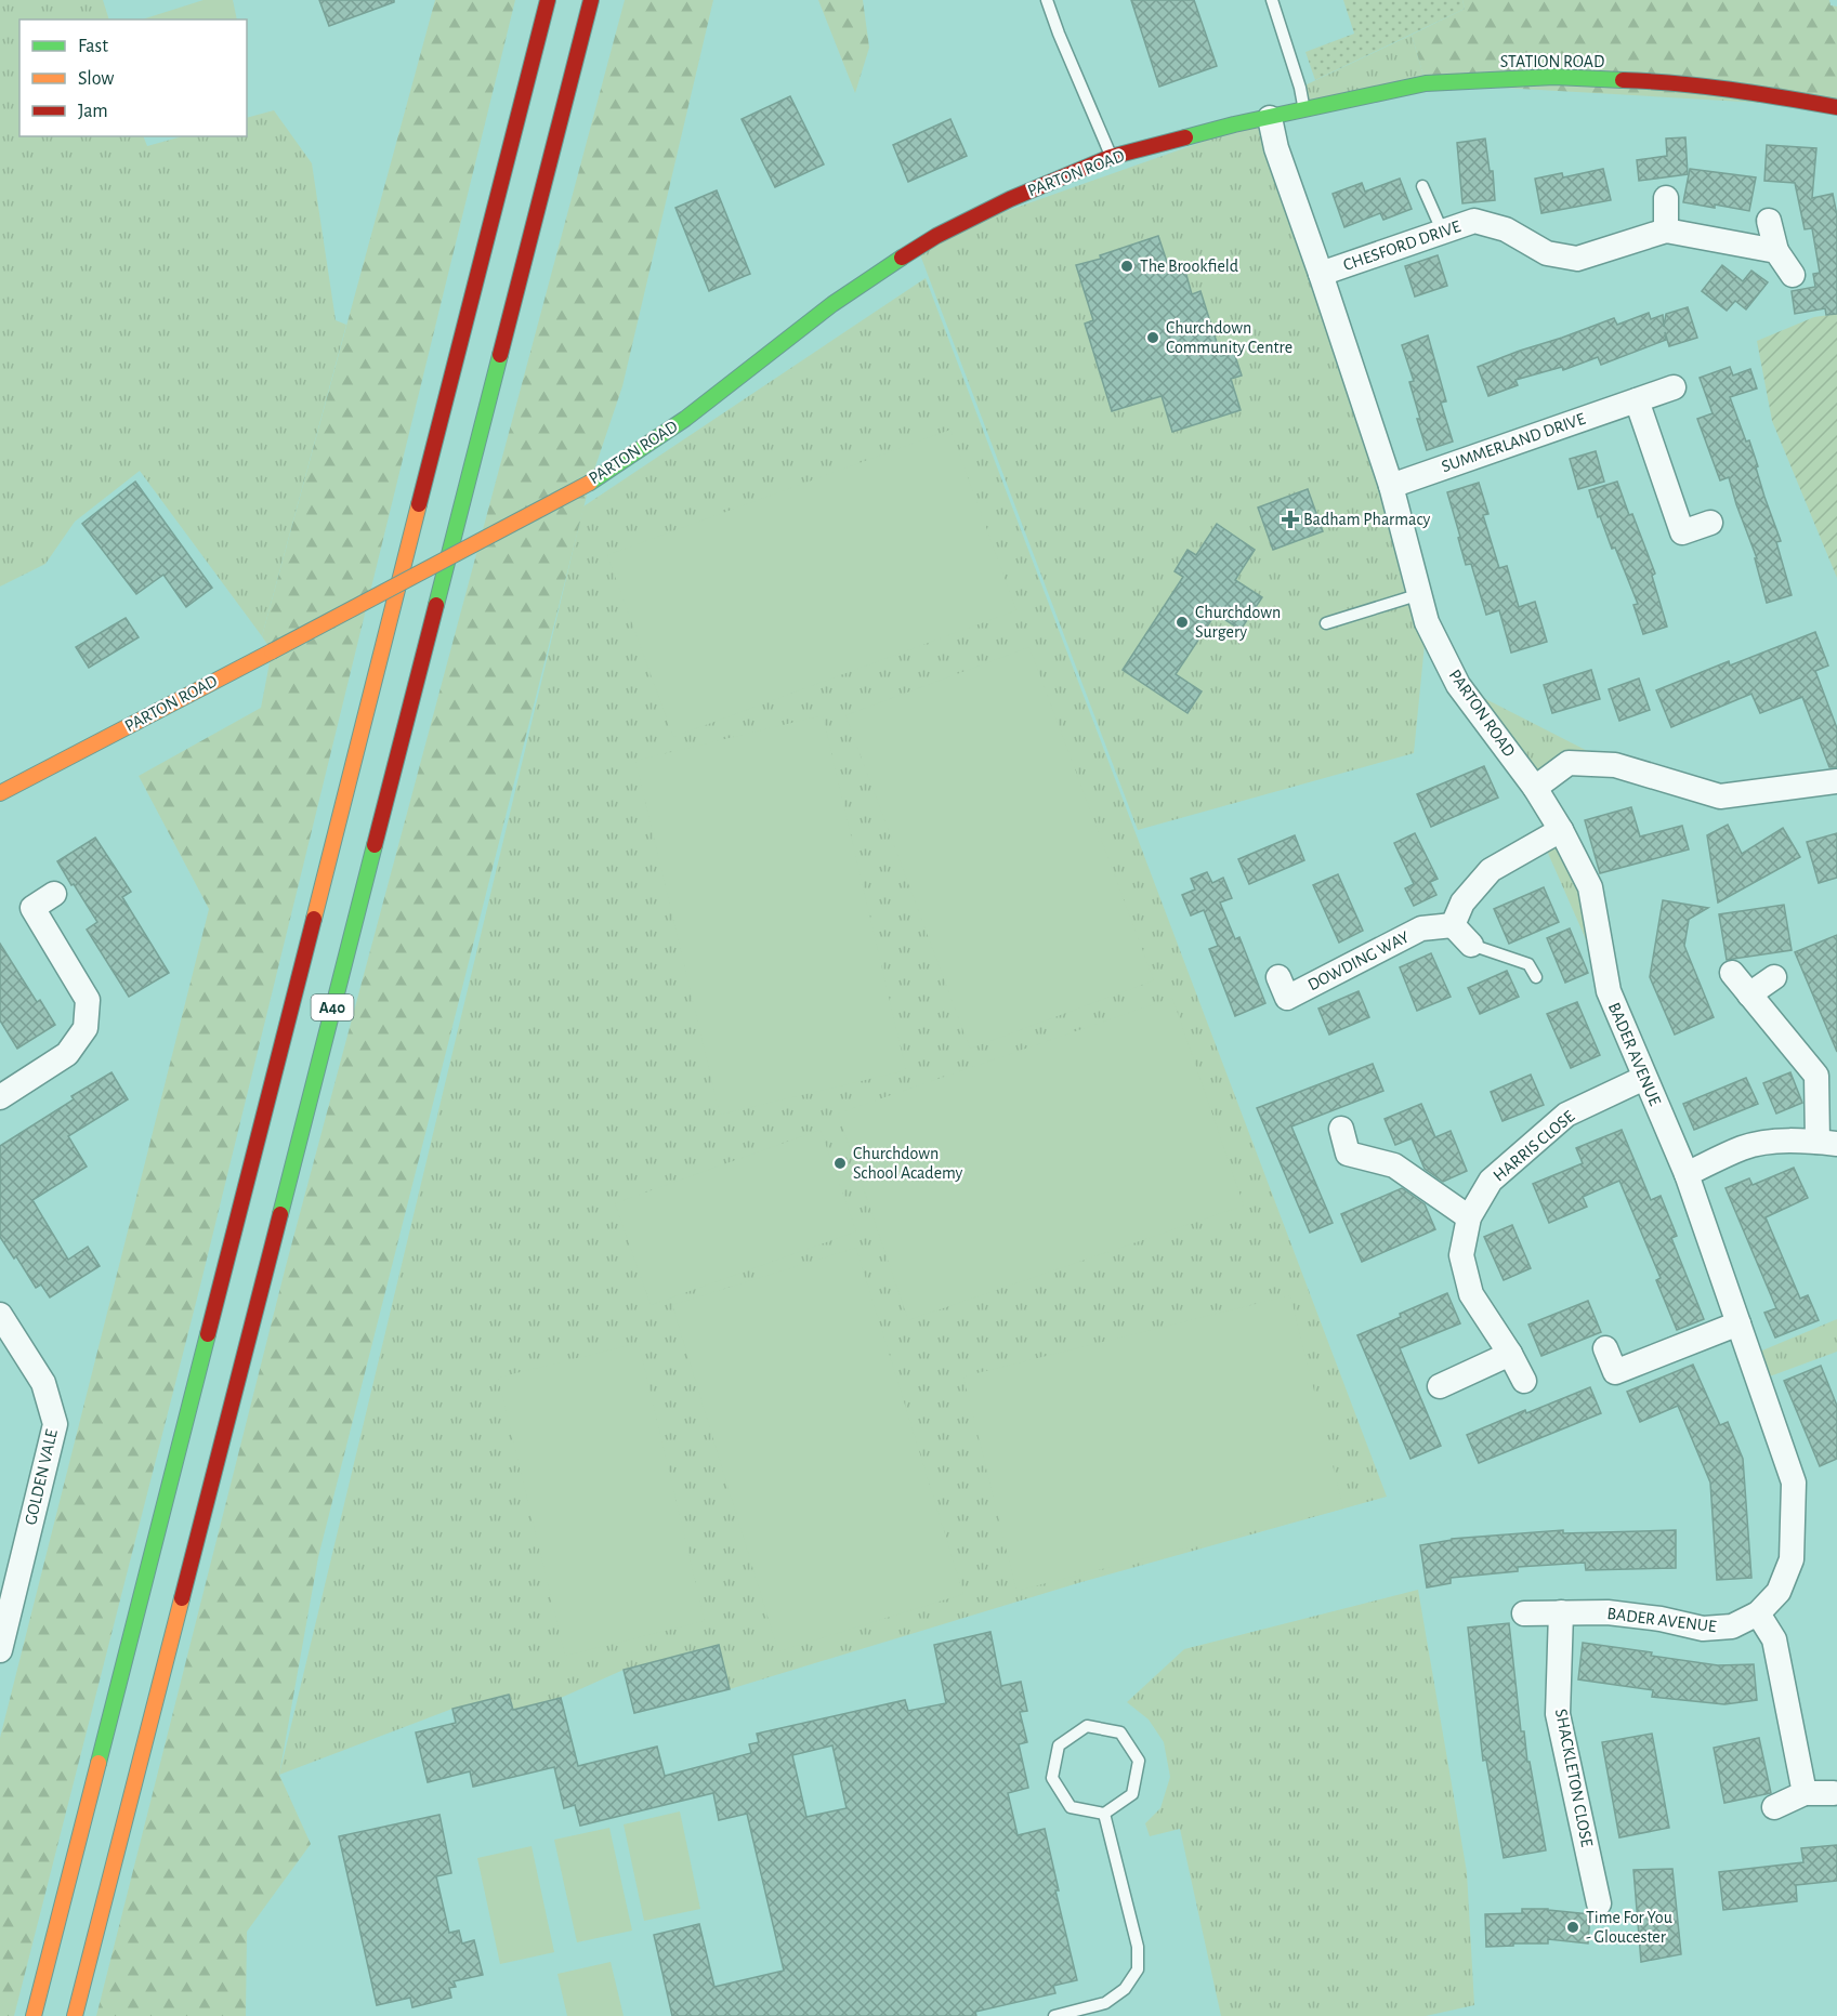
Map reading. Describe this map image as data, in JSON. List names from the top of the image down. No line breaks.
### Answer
{"streets":{"main road":["STATION ROAD","PARTON ROAD","A40"],"street":["CHESFORD DRIVE","SUMMERLAND DRIVE","DOWDING WAY","BADER AVENUE","HARRIS CLOSE","GOLDEN VALE","SHACKLETON CLOSE"]},"crossings":[["STATION ROAD","PARTON ROAD"],["PARTON ROAD","CHESFORD DRIVE"],["PARTON ROAD","SUMMERLAND DRIVE"],["PARTON ROAD","BADER AVENUE"],["BADER AVENUE","HARRIS CLOSE"],["BADER AVENUE","SHACKLETON CLOSE"]],"places":{"other":["The Brookfield","Churchdown Community Centre","Churchdown Surgery","Churchdown School Academy","Time For You - Gloucester"],"health":["Badham Pharmacy"]},"legend":["Fast","Slow","Jam"]}
